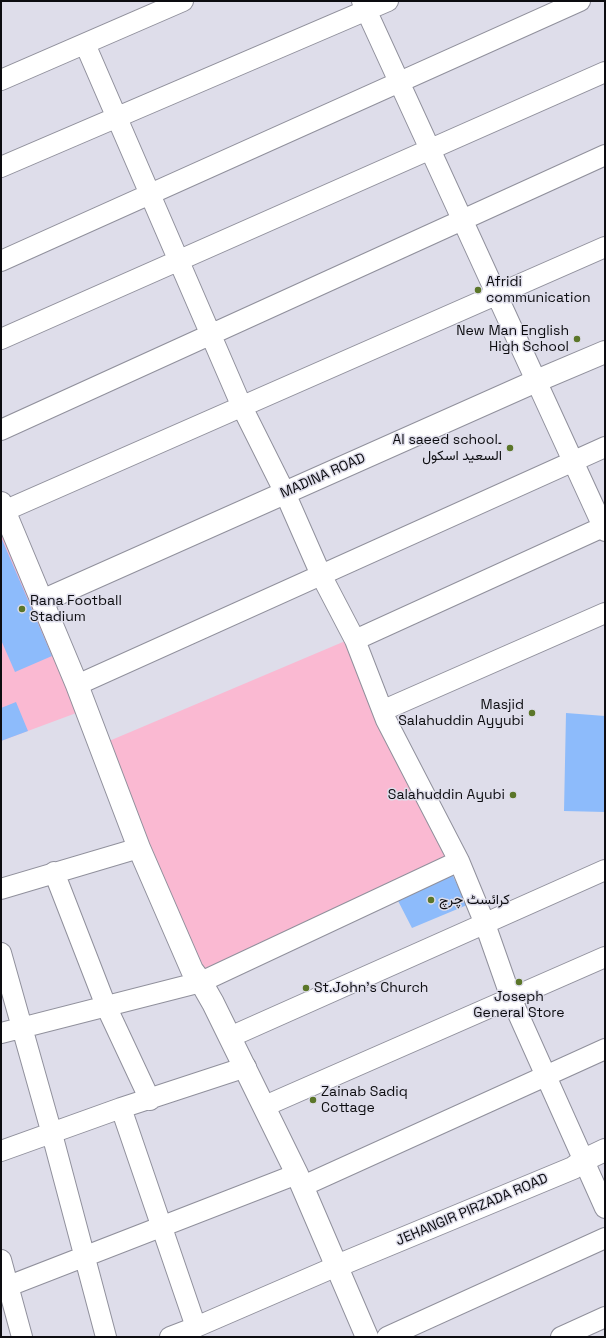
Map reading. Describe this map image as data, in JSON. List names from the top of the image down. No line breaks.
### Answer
{"streets":{"street":["MADINA ROAD","JEHANGIR PIRZADA ROAD"]},"places":["Afridi communication","New Man English High School","Al saeed school۔ السعید اسکول","Rana Football Stadium","Masjid Salahuddin Ayyubi","Salahuddin Ayubi","کرائسٹ چرچ","Joseph General Store","St.John's Church","Zainab Sadiq Cottage"]}
